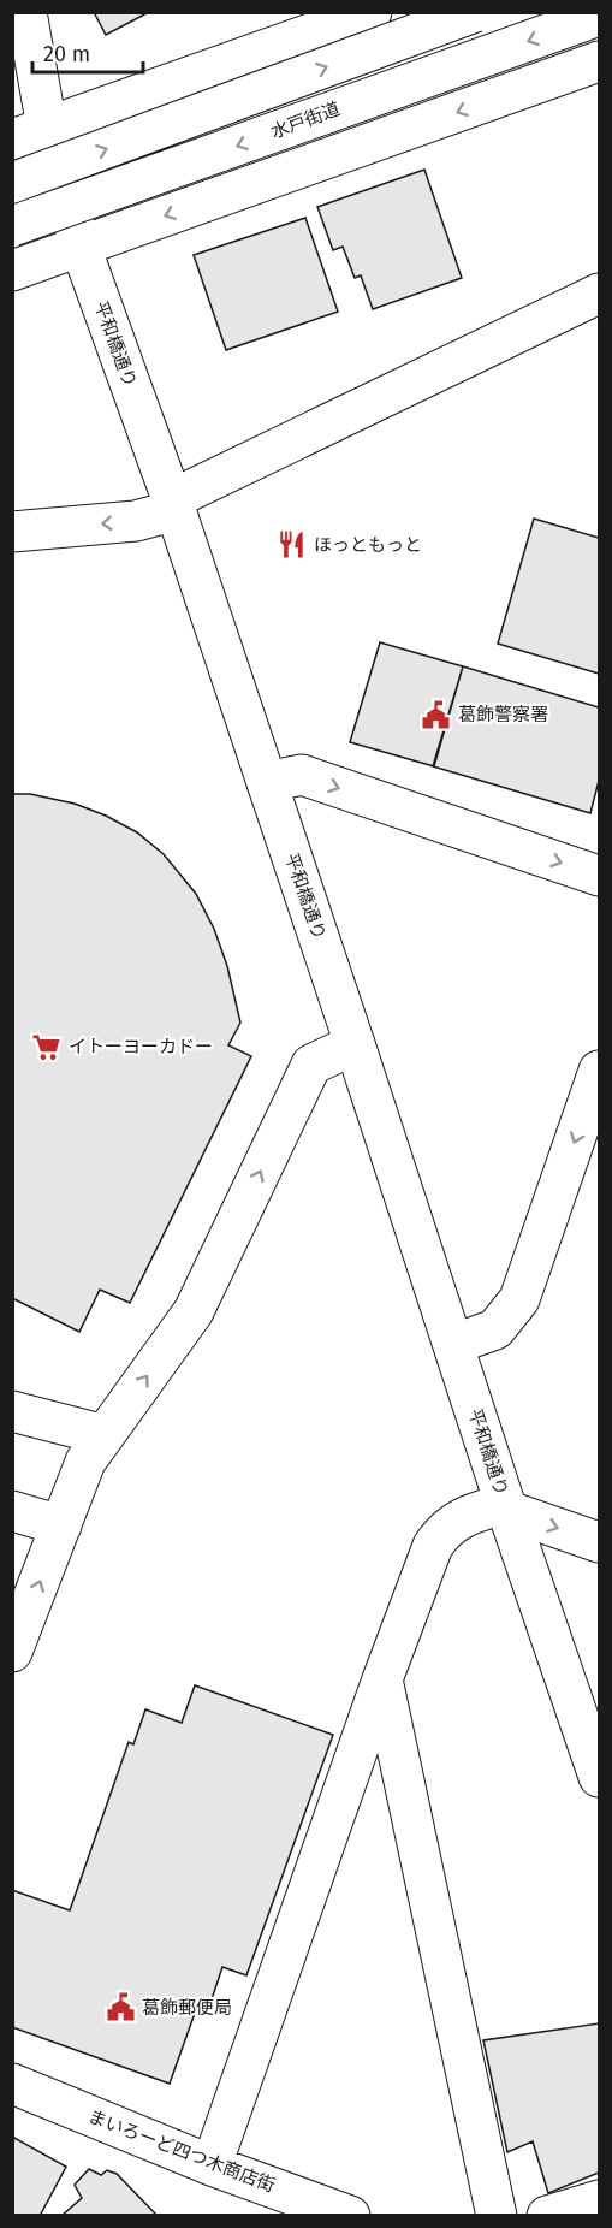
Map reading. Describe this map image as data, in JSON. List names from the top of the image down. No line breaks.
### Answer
{"streets":{"main road":["水戸街道","平和橋通り","まいろーど四つ木商店街"]},"places":{"restaurant":["ほっともっと"],"public building":["葛飾警察署","葛飾郵便局"],"supermarket":["イトーヨーカドー"]},"scale_bar":"20 m"}
